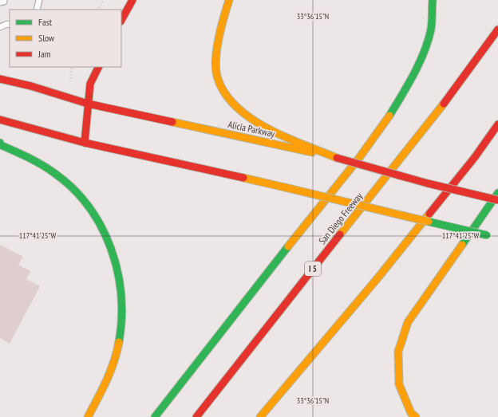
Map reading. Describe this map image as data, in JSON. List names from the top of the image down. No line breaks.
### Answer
{"streets":{"main road":["Alicia Parkway","San Diego Freeway","I 5"]},"legend":["Fast","Slow","Jam"],"coordinates":["33°36'15\"N","117°41'25\"W"]}
